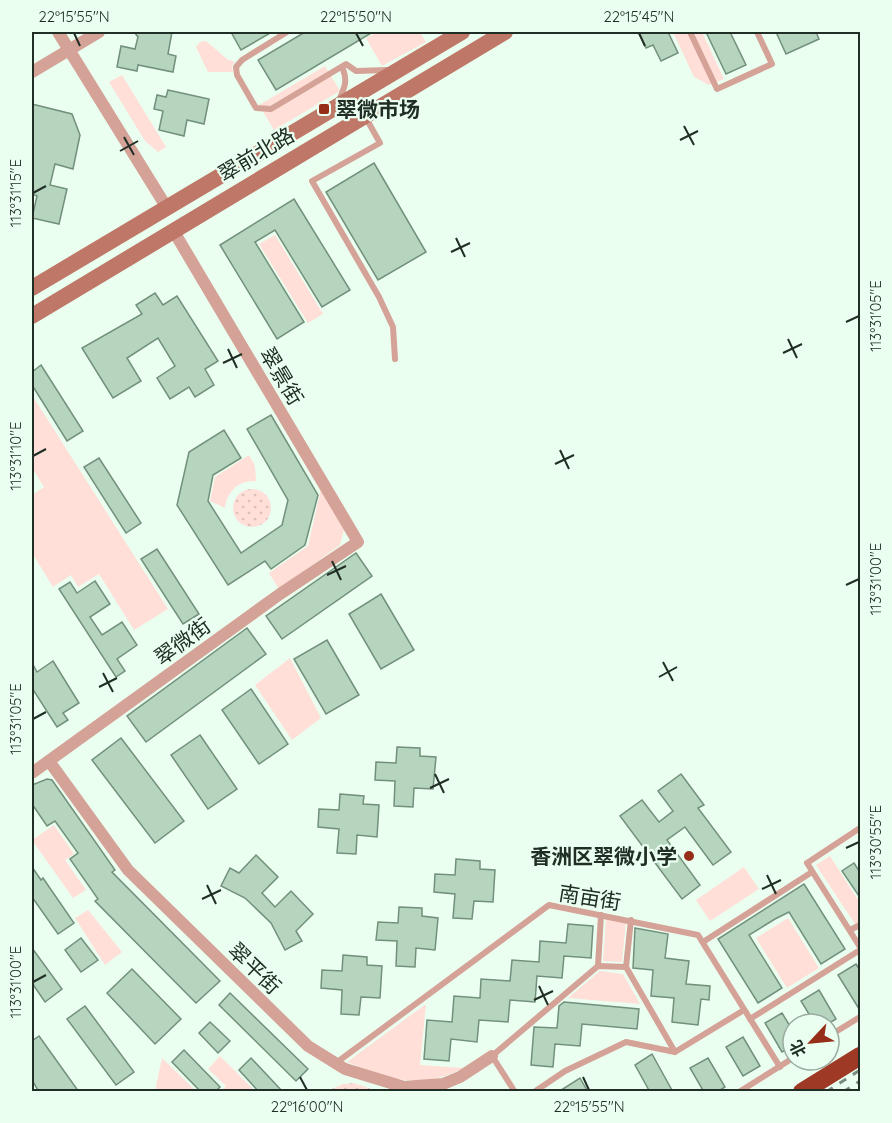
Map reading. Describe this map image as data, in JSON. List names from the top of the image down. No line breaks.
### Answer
{"streets":{"main road":["翠前北路"],"street":["翠景街","翠微街","翠平街"],"lane":["南亩街"]},"crossings":[["翠前北路","翠景街"],["翠景街","翠微街"],["翠微街","翠平街"],["南亩街","翠平街"]],"places":{"transit":["翠微市场"],"other":["香洲区翠微小学"]},"north":"bottom left","coordinates":["22°15'55\"N","22°15'50\"N","22°15'45\"N","113°31'15\"E","113°31'05\"E","113°31'10\"E","113°31'00\"E","113°30'55\"E","22°16'00\"N"]}
